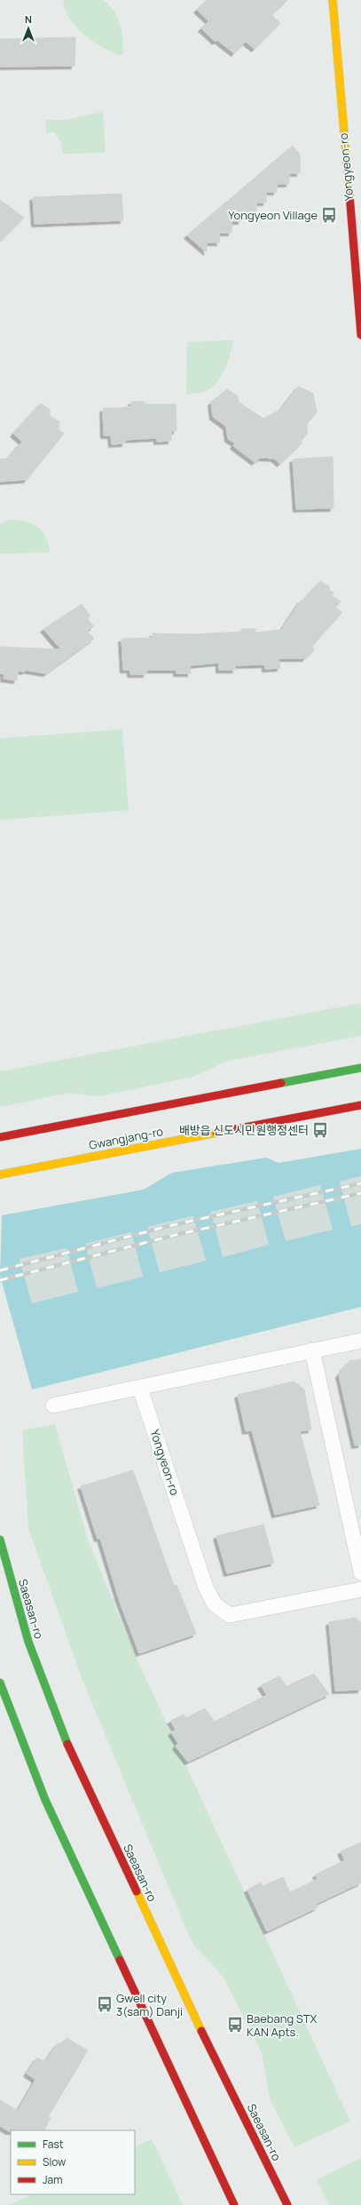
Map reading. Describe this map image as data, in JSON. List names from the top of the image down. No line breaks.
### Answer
{"streets":{"main road":["Yongyeon-ro","Gwangjang-ro","Saeasan-ro"]},"places":{"bus stop":["Yongyeon Village","배방읍 신도시민원행정센터","Gwell city 3(sam) Danji","Baebang STX KAN Apts."]},"legend":["Fast","Slow","Jam"],"north":"top"}
